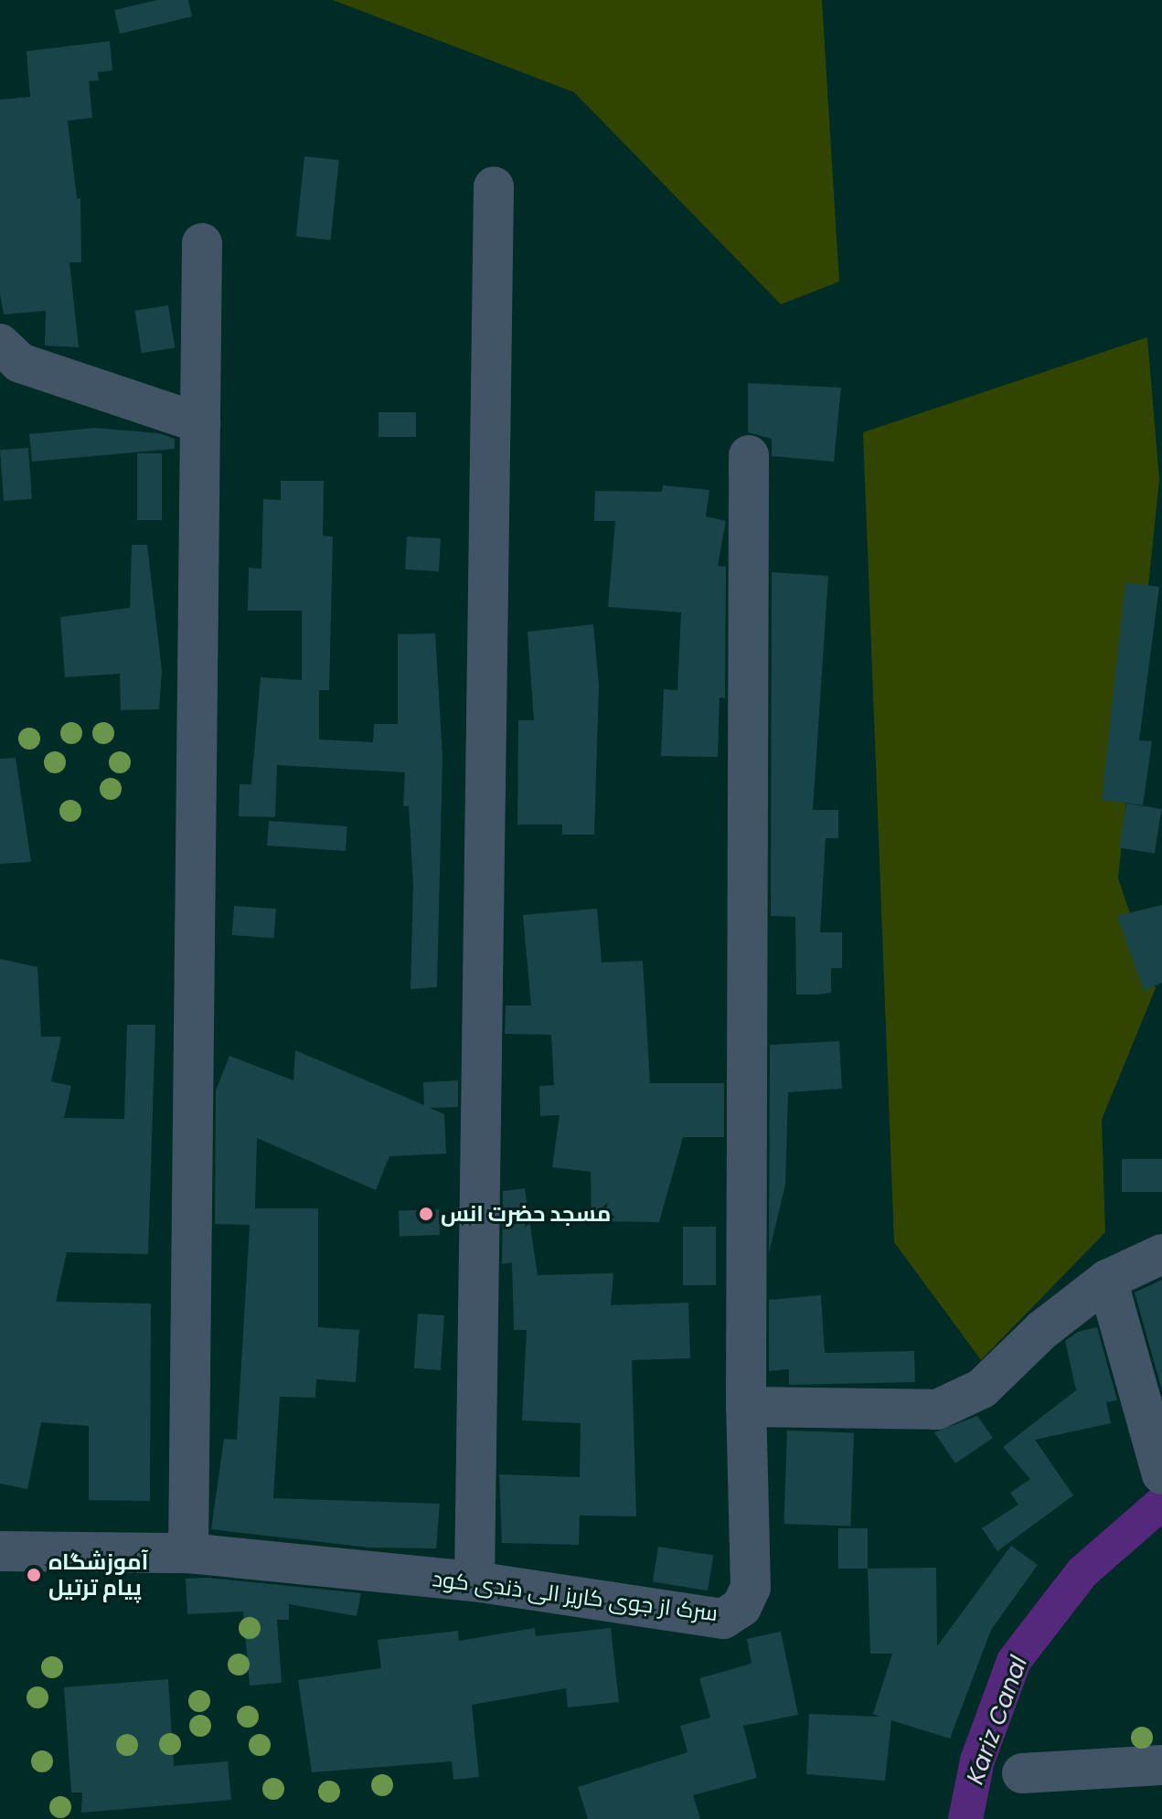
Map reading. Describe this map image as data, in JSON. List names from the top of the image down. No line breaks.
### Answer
{"streets":{"street":["سرک از جوی کاریز الی ذندی کود"]},"water":["Kariz Canal"],"places":["مسجد حضرت انس","آموزشگاه پیام ترتیل"]}
